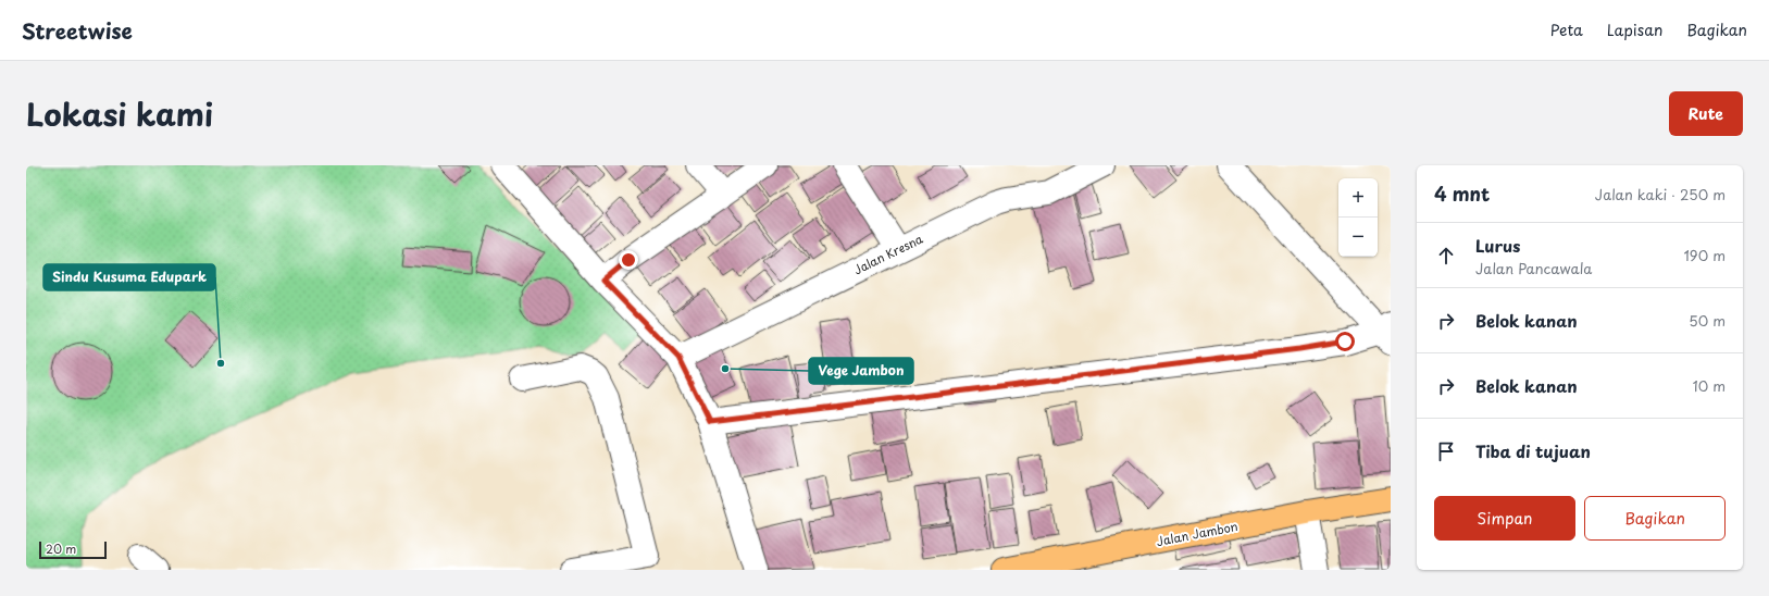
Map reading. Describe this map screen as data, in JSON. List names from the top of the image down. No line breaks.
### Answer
{"streets":{"main road":["Jalan Jambon"],"street":["Jalan Kresna"]},"places":["Sindu Kusuma Edupark","Vege Jambon"],"scale_bar":"20 m","page":{"header":"Streetwise","nav":["Peta","Lapisan","Bagikan"],"title":"Lokasi kami","buttons":["Rute",["Simpan","Bagikan"]],"heading":["4 mnt","Jalan kaki · 250 m"],"map_buttons":["+","−"],"list":[["Lurus","Jalan Pancawala","190 m"],["Belok kanan","50 m"],["Belok kanan","10 m"],"Tiba di tujuan"],"scale":"20 m"}}
